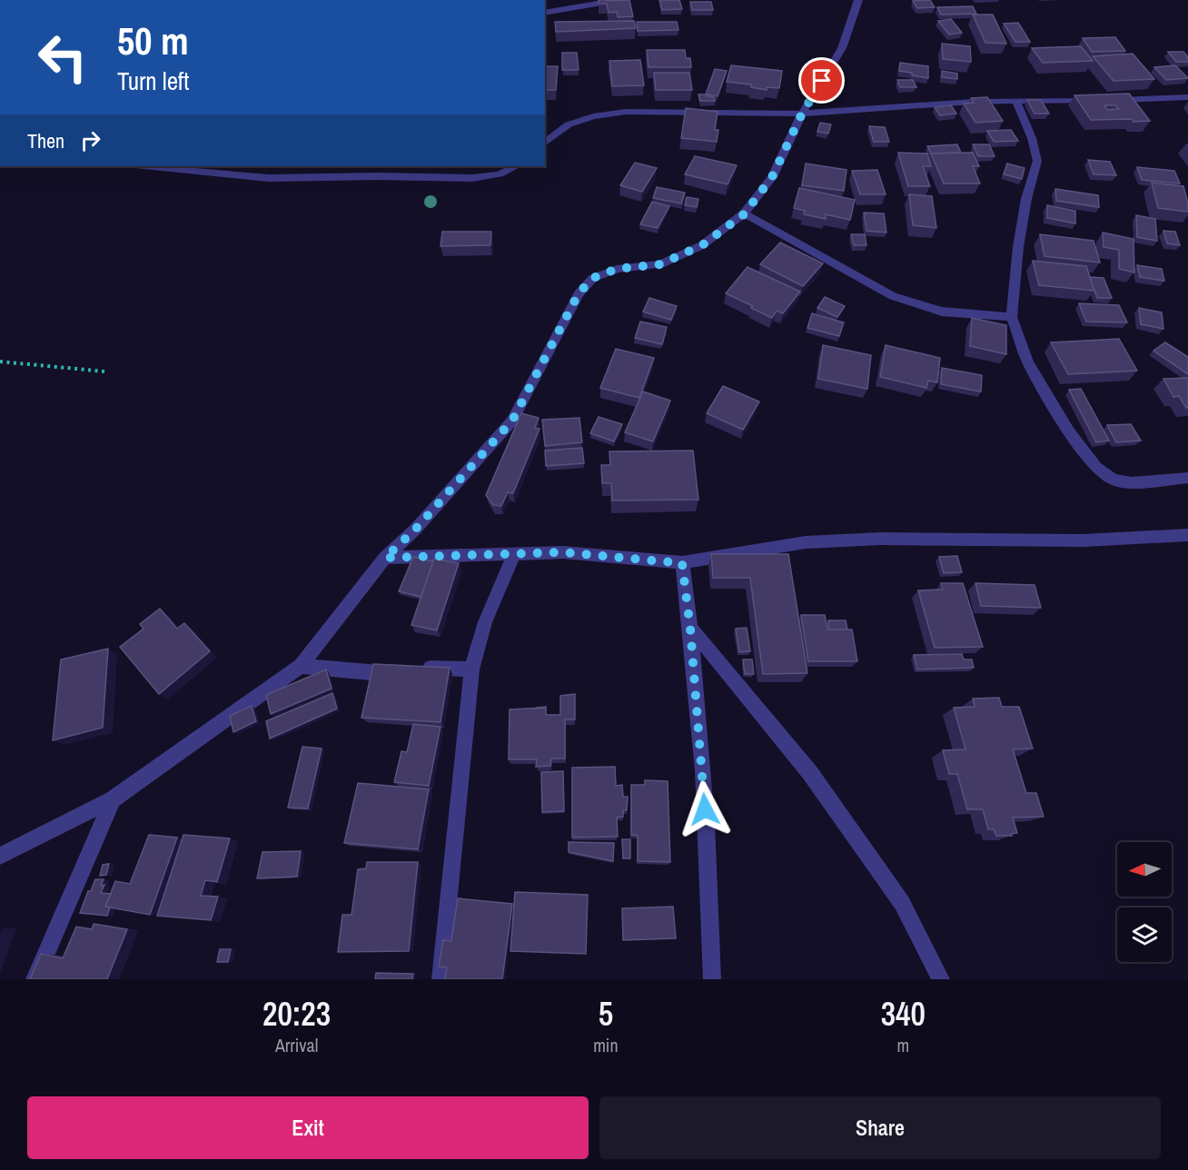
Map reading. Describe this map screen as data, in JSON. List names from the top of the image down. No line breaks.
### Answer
{"north":"left","page":{"turn":["50 m","Turn left"],"then":"Then","eta":["20:23","Arrival","5","min","340","m"],"buttons":["Exit","Share"]}}
